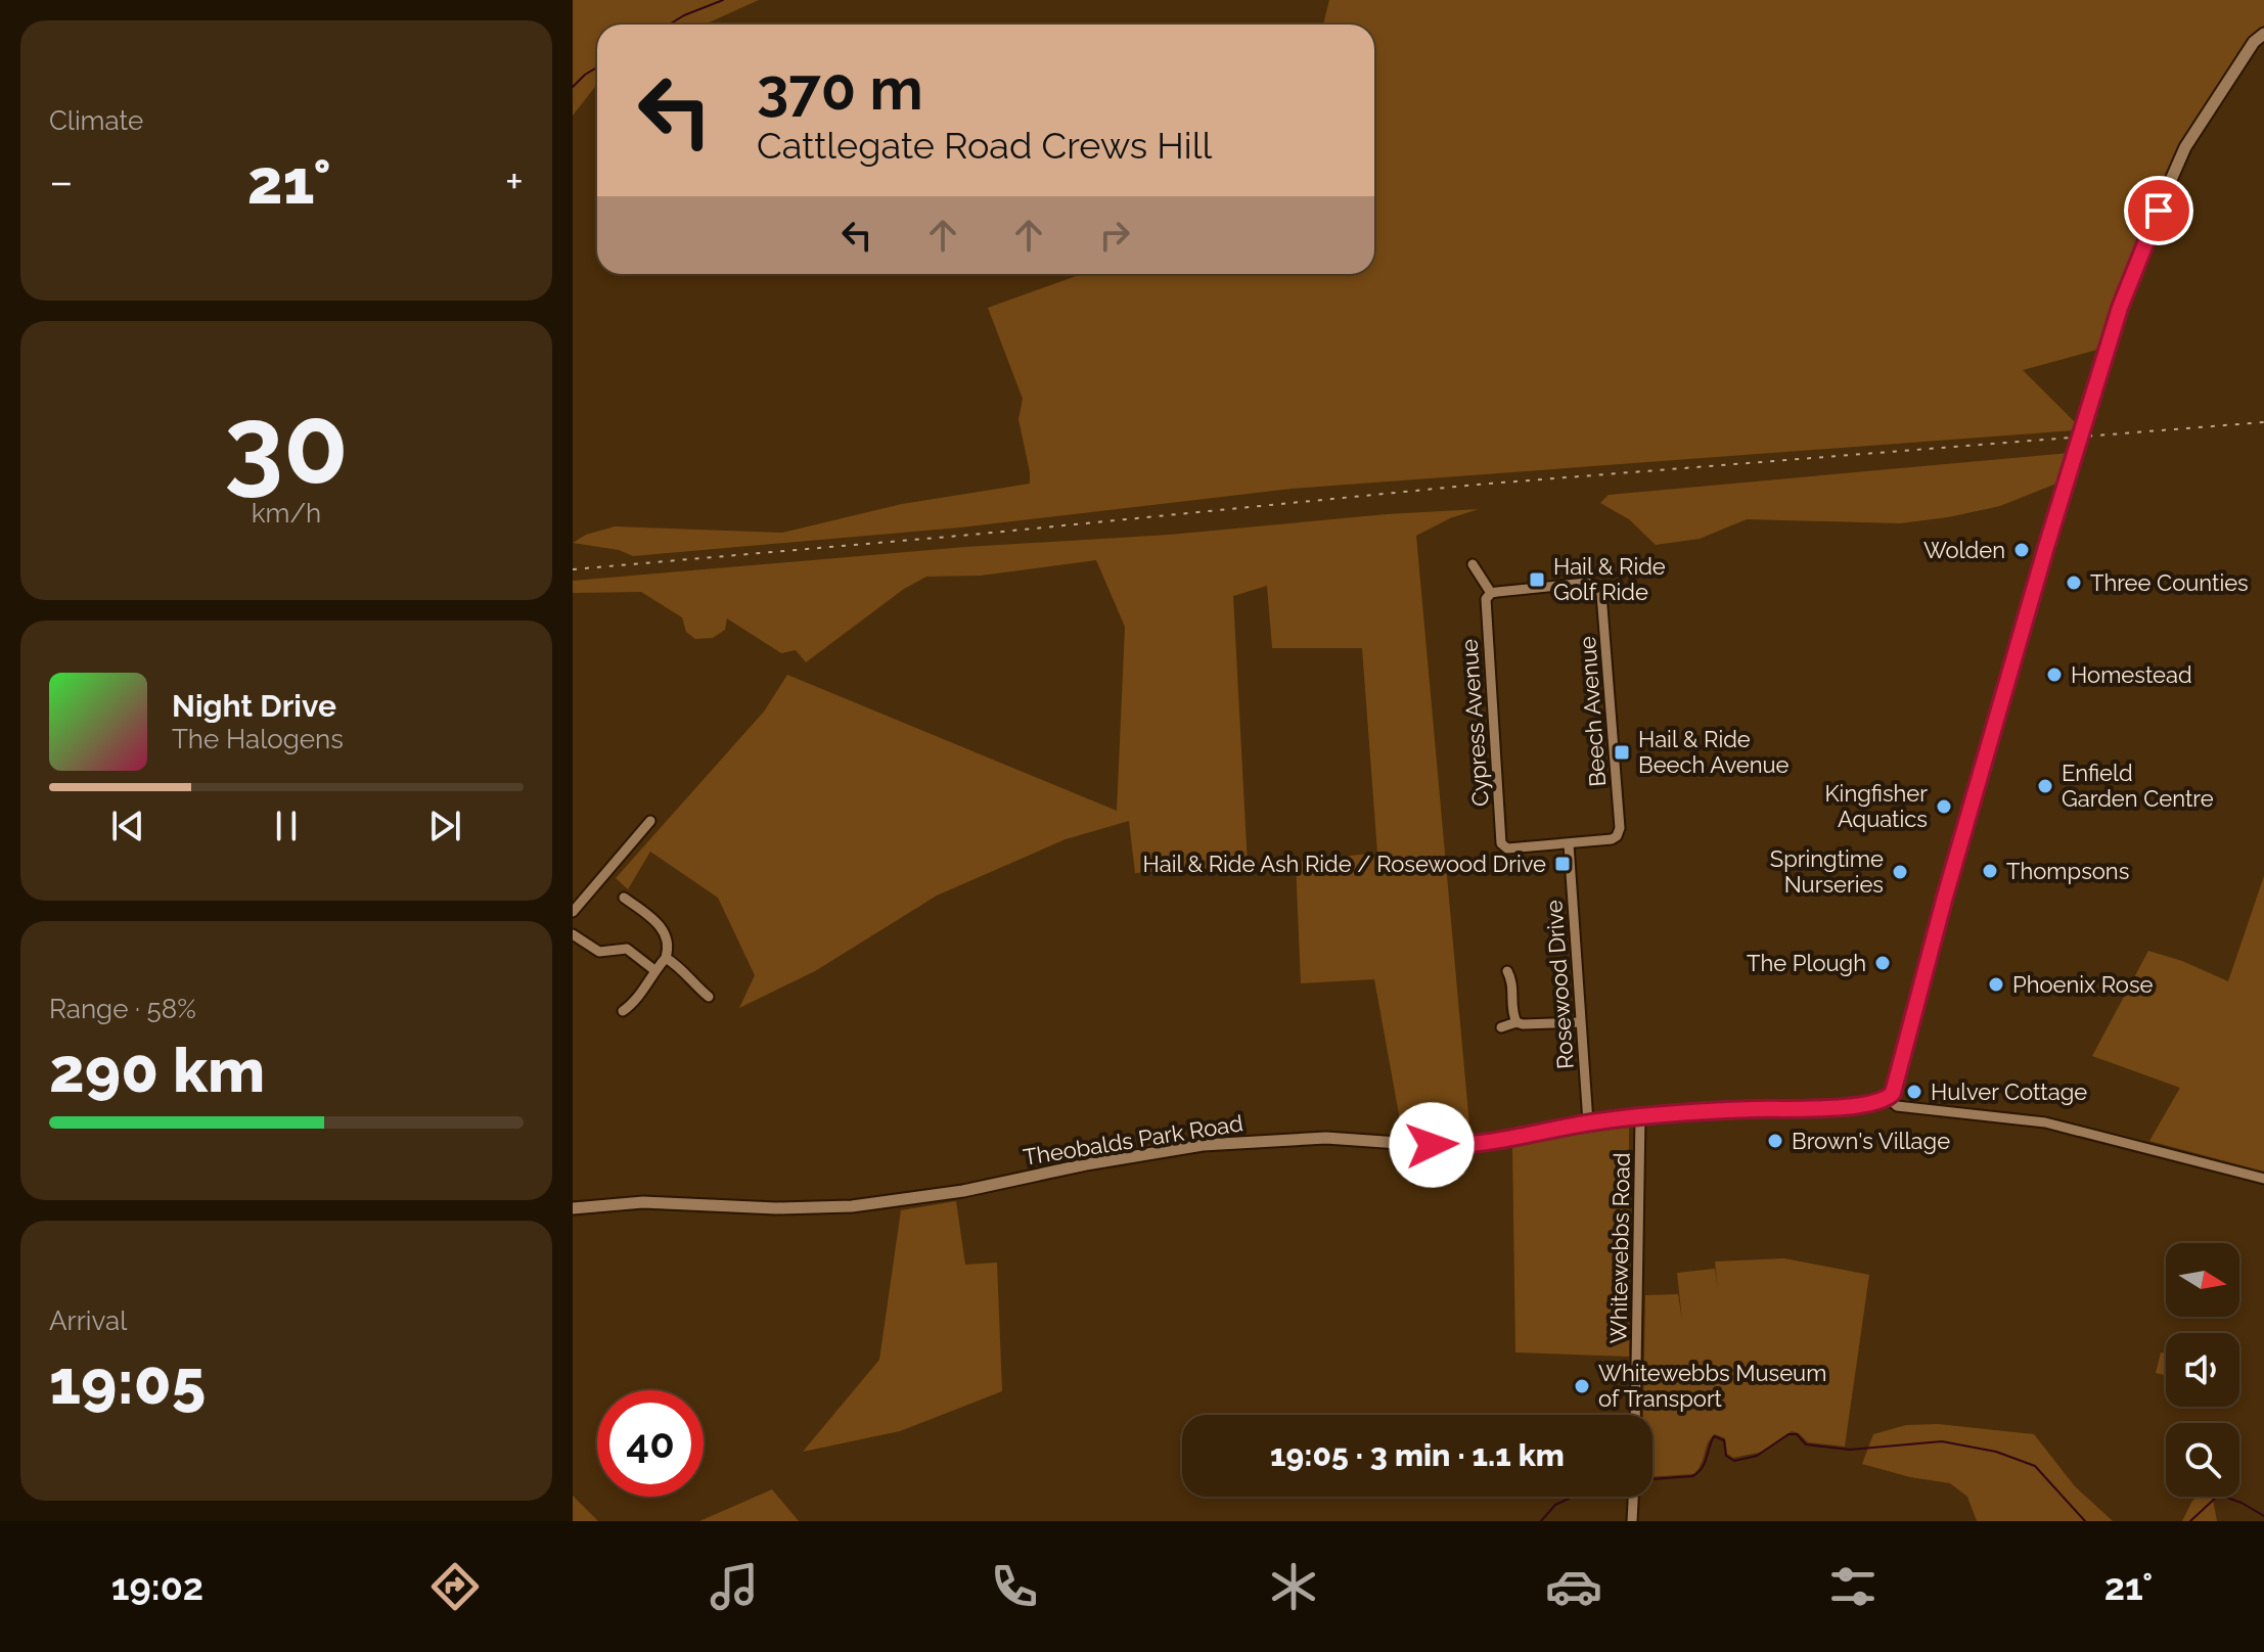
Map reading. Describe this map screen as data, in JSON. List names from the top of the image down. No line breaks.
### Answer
{"streets":{"street":["Beech Avenue","Cypress Avenue","Rosewood Drive","Theobalds Park Road","Whitewebbs Road"]},"crossings":[["Beech Avenue","Cypress Avenue"],["Beech Avenue","Rosewood Drive"],["Cypress Avenue","Rosewood Drive"],["Rosewood Drive","Theobalds Park Road"],["Theobalds Park Road","Whitewebbs Road"]],"places":{"other":["Wolden","Three Counties","Homestead","Enfield Garden Centre","Kingfisher Aquatics","Thompsons","Springtime Nurseries","The Plough","Phoenix Rose","Hulver Cottage","Brown's Village","Whitewebbs Museum of Transport"],"transit":["Hail & Ride Golf Ride","Hail & Ride Beech Avenue","Hail & Ride Ash Ride / Rosewood Drive"]},"north":"right","page":{"tile":["Climate",["30","km/h"],["Range · 58%","290 km"],["Arrival","19:05"]],"turn":["370 m","Cattlegate Road Crews Hill"],"heat":["−","21°","+"],"song":["Night Drive","The Halogens"],"limit":"40","trip":"19:05 · 3 min · 1.1 km","tabs":["19:02","21°"]}}
